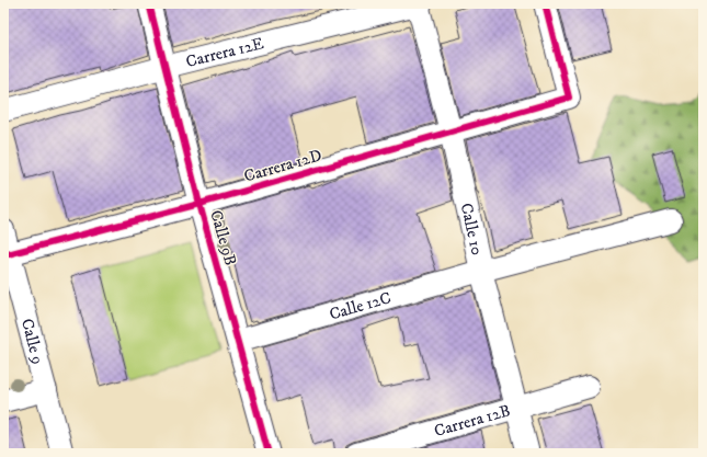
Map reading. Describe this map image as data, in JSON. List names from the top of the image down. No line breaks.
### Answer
{"streets":{"street":["Carrera 12E","Carrera 12D","Calle 10","Calle 9B","Calle 12C","Calle 9","Carrera 12B"]},"crossings":[["Carrera 12E","Calle 10"],["Carrera 12E","Calle 9B"],["Carrera 12D","Calle 10"],["Carrera 12D","Calle 9B"],["Carrera 12D","Calle 9"],["Calle 10","Calle 12C"],["Calle 10","Carrera 12B"],["Calle 9B","Calle 12C"]]}
